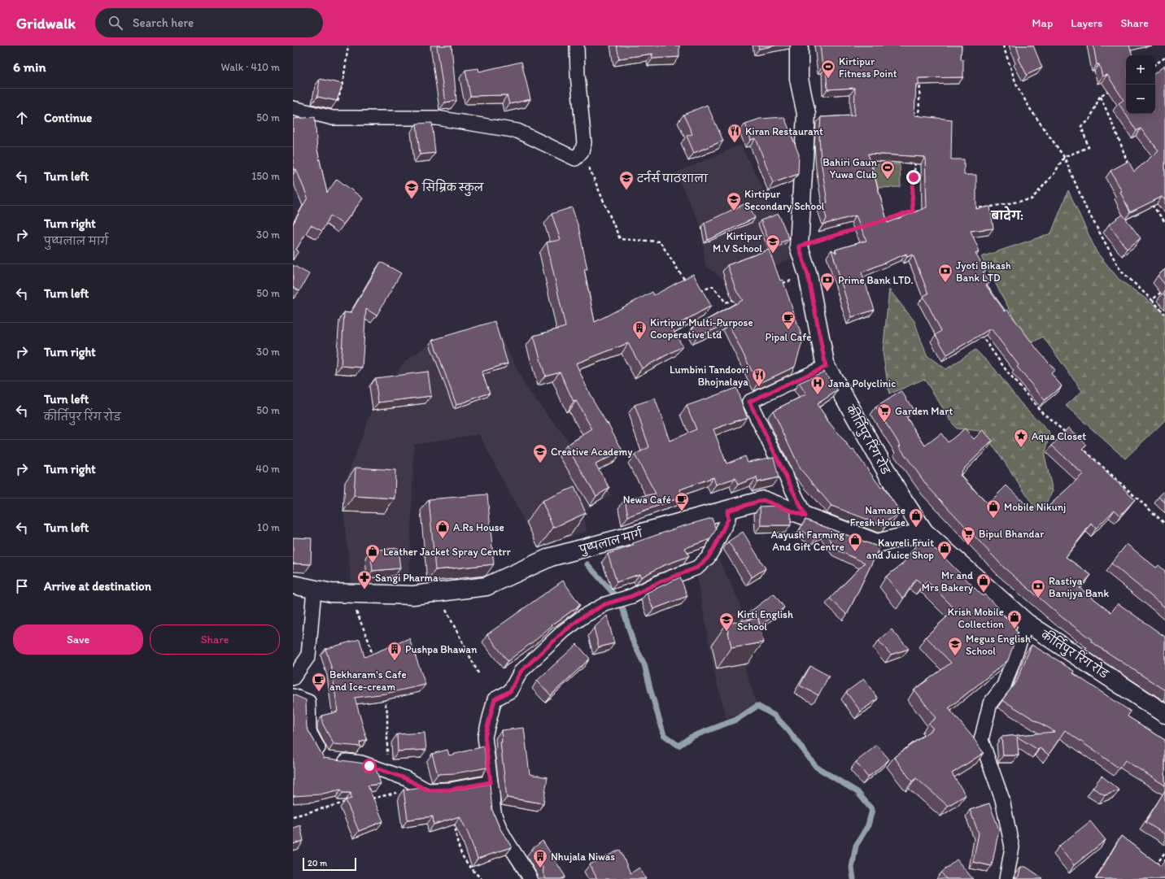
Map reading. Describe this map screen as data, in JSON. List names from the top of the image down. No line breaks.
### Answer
{"streets":{"street":["कीर्तिपुर रिंग रोड","पुष्पलाल मार्ग"]},"crossings":[["कीर्तिपुर रिंग रोड","पुष्पलाल मार्ग"]],"districts":["बादेग:"],"places":{"sports":["Kirtipur Fitness Point","Bahiri Gaun Yuwa Club"],"restaurant":["Kiran Restaurant","Lumbini Tandoori Bhojnalaya"],"school or university":["टर्नर्स पाठशाला","सिम्रिक स्कुल","Kirtipur Secondary School","Kirtipur M.V School","Creative Academy","Kirti English School","Megus English School"],"bank":["Jyoti Bikash Bank LTD","Prime Bank LTD.","Rastiya Banijya Bank"],"cafe":["Pipal Cafe","Newa Café","Bekharam's Cafe and Ice-cream"],"building":["Kirtipur Multi-Purpose Cooperative Ltd","Pushpa Bhawan","Nhujala Niwas"],"hospital":["Jana Polyclinic"],"supermarket":["Garden Mart","Bipul Bhandar"],"place":["Aqua Closet"],"shop":["Mobile Nikunj","Namaste Fresh House","A.Rs House","Aayush Farming And Gift Centre","Kavreli Fruit and Juice Shop","Leather Jacket Spray Centrr","Mr and Mrs Bakery","Krish Mobile Collection"],"pharmacy":["Sangi Pharma"]},"scale_bar":"20 m","page":{"header":"Gridwalk","search":"Search here","nav":["Map","Layers","Share"],"heading":["6 min","Walk · 410 m"],"map_buttons":["+","−"],"list":[["Continue","50 m"],["Turn left","150 m"],["Turn right","पुष्पलाल मार्ग","30 m"],["Turn left","50 m"],["Turn right","30 m"],["Turn left","कीर्तिपुर रिंग रोड","50 m"],["Turn right","40 m"],["Turn left","10 m"],"Arrive at destination"],"buttons":["Save","Share"],"scale":"20 m"}}
